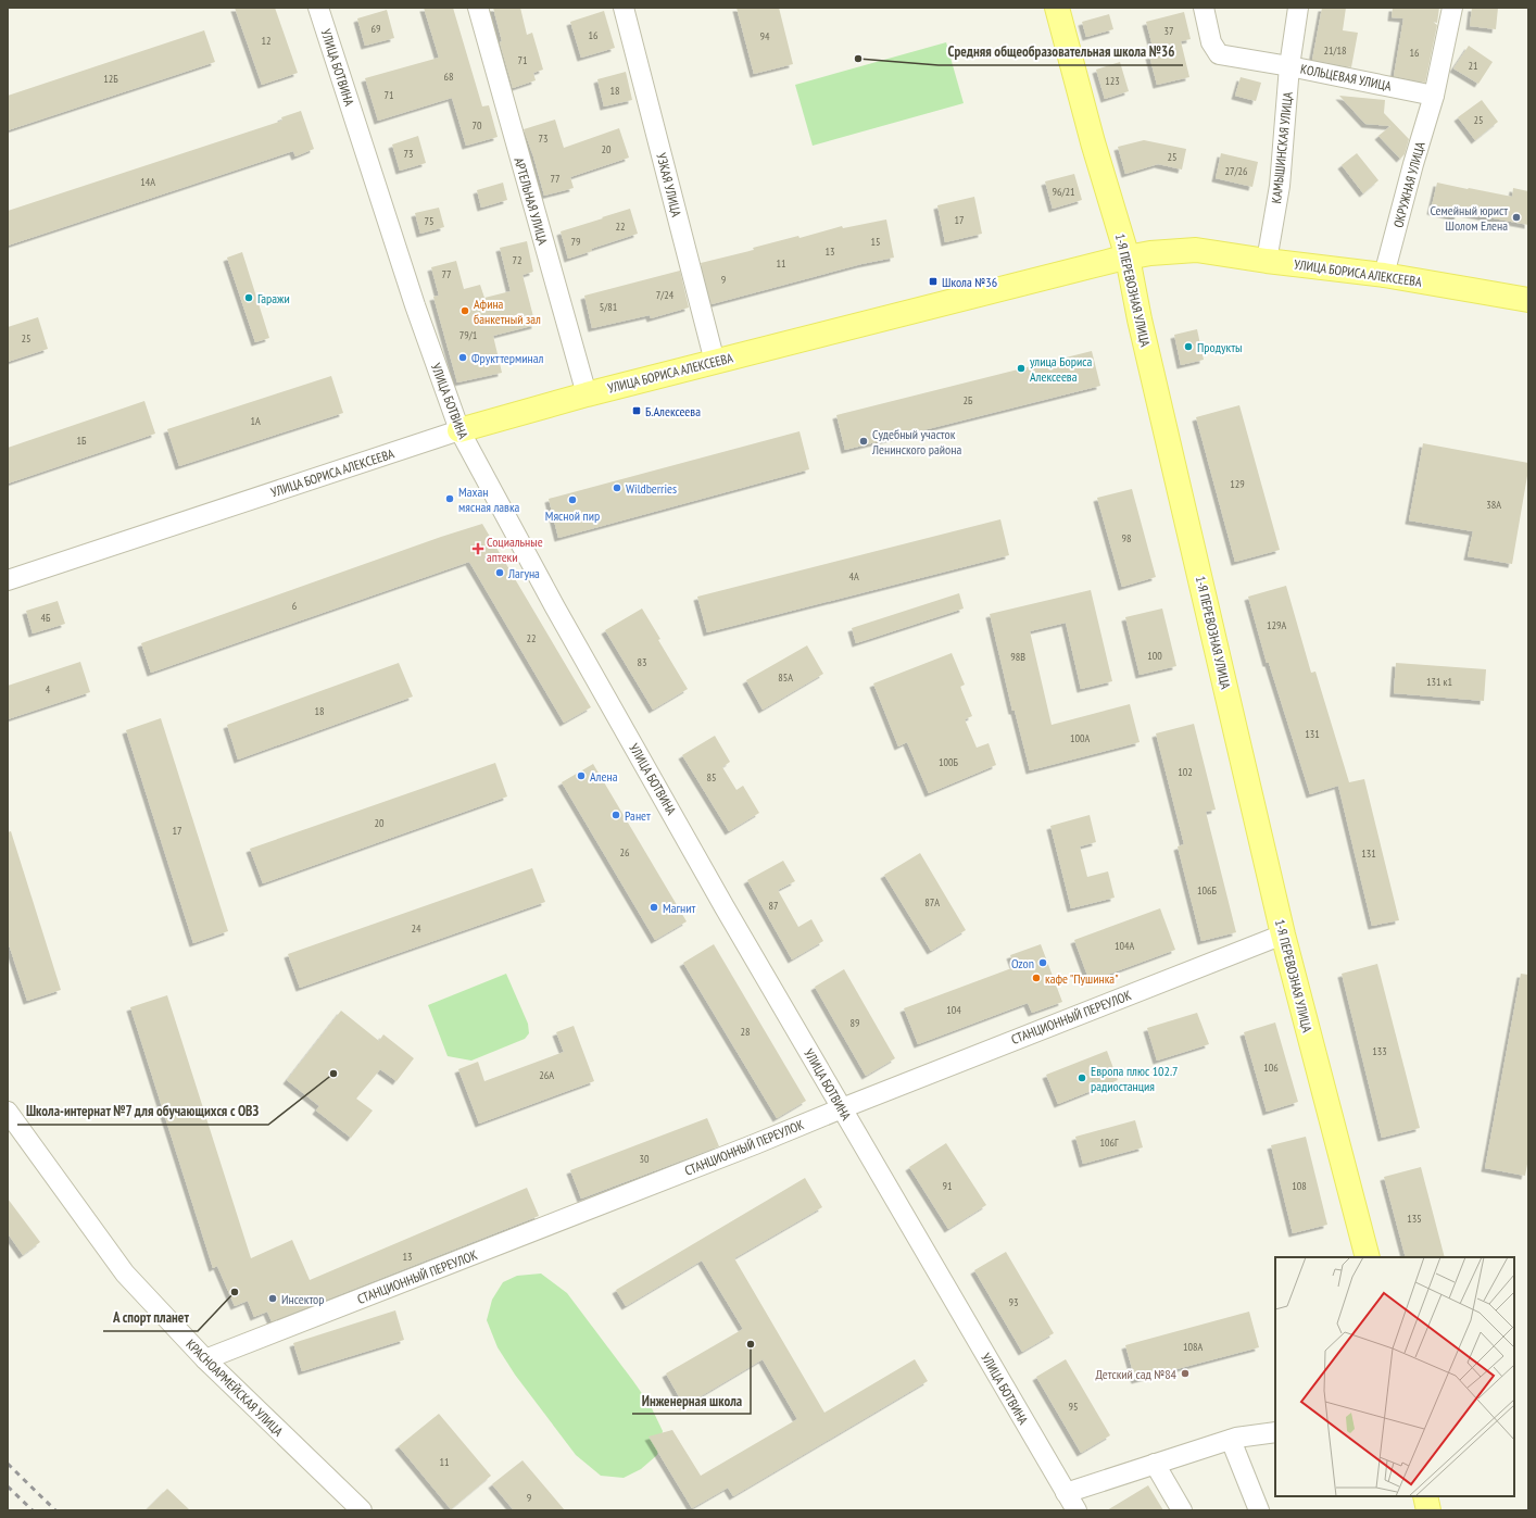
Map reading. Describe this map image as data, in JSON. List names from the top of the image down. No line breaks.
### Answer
{"streets":{"main road":["УЛИЦА БОРИСА АЛЕКСЕЕВА","1-Я ПЕРЕВОЗНАЯ УЛИЦА"],"street":["УЛИЦА БОТВИНА","КОЛЬЦЕВАЯ УЛИЦА","КАМЫШИНСКАЯ УЛИЦА","УЗКАЯ УЛИЦА","ОКРУЖНАЯ УЛИЦА","АРТЕЛЬНАЯ УЛИЦА","СТАНЦИОННЫЙ ПЕРЕУЛОК","КРАСНОАРМЕЙСКАЯ УЛИЦА"]},"crossings":[["УЛИЦА БОТВИНА","УЛИЦА БОРИСА АЛЕКСЕЕВА"],["УЛИЦА БОТВИНА","СТАНЦИОННЫЙ ПЕРЕУЛОК"],["КОЛЬЦЕВАЯ УЛИЦА","КАМЫШИНСКАЯ УЛИЦА"],["КОЛЬЦЕВАЯ УЛИЦА","ОКРУЖНАЯ УЛИЦА"],["КАМЫШИНСКАЯ УЛИЦА","УЛИЦА БОРИСА АЛЕКСЕЕВА"],["УЗКАЯ УЛИЦА","УЛИЦА БОРИСА АЛЕКСЕЕВА"],["ОКРУЖНАЯ УЛИЦА","УЛИЦА БОРИСА АЛЕКСЕЕВА"],["АРТЕЛЬНАЯ УЛИЦА","УЛИЦА БОРИСА АЛЕКСЕЕВА"],["УЛИЦА БОРИСА АЛЕКСЕЕВА","1-Я ПЕРЕВОЗНАЯ УЛИЦА"],["1-Я ПЕРЕВОЗНАЯ УЛИЦА","СТАНЦИОННЫЙ ПЕРЕУЛОК"],["СТАНЦИОННЫЙ ПЕРЕУЛОК","КРАСНОАРМЕЙСКАЯ УЛИЦА"]],"places":{"other":["Средняя общеобразовательная школа №36","Семейный юрист Шолом Елена","Гаражи","Афина банкетный зал","Продукты","Фрукттерминал","улица Бориса Алексеева","Судебный участок Ленинского района","Wildberries","Махан мясная лавка","Мясной пир","Лагуна","Алена","Ранет","Магнит","Ozon","кафе \"Пушинка\"","Школа-интернат №7 для обучающихся с ОВЗ","Европа плюс 102.7 радиостанция","А спорт планет","Инсектор","Инженерная школа","Детский сад №84"],"transit":["Школа №36","Б.Алексеева"],"health":["Социальные аптеки"]},"house_numbers":["69","37","16","94","12","21/18","16","71","21","68","12Б","123","18","71","25","70","73","20","73","25","27/26","77","14А","96/21","17","75","22","79","15","13","72","11","77","9","7/24","5/81","79/1","25","2Б","1А","1Б","129","38А","98","4А","6","4Б","129А","22","100","98В","83","85А","131 к1","4","18","131","100А","100Б","102","85","20","17","26","131","106Б","87А","87","24","104А","104","89","28","133","106","26А","106Г","30","91","108","135","13","93","108А","95","11","9"]}
